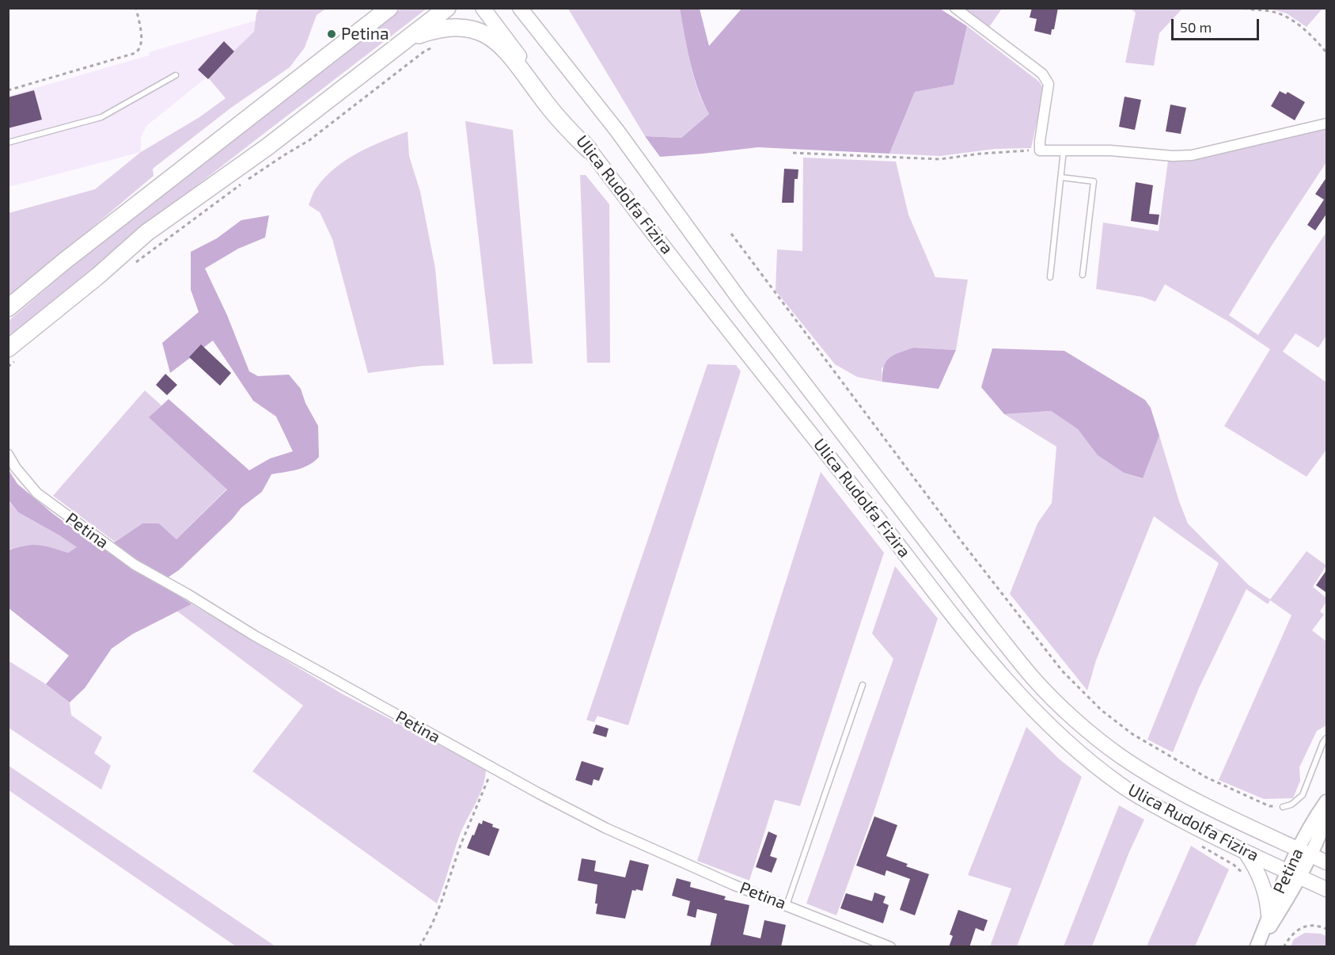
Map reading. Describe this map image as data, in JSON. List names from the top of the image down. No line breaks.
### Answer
{"streets":{"main road":["Ulica Rudolfa Fizira"],"street":["Petina"]},"crossings":[["Ulica Rudolfa Fizira","Petina"]],"places":["Petina"],"scale_bar":"50 m"}
